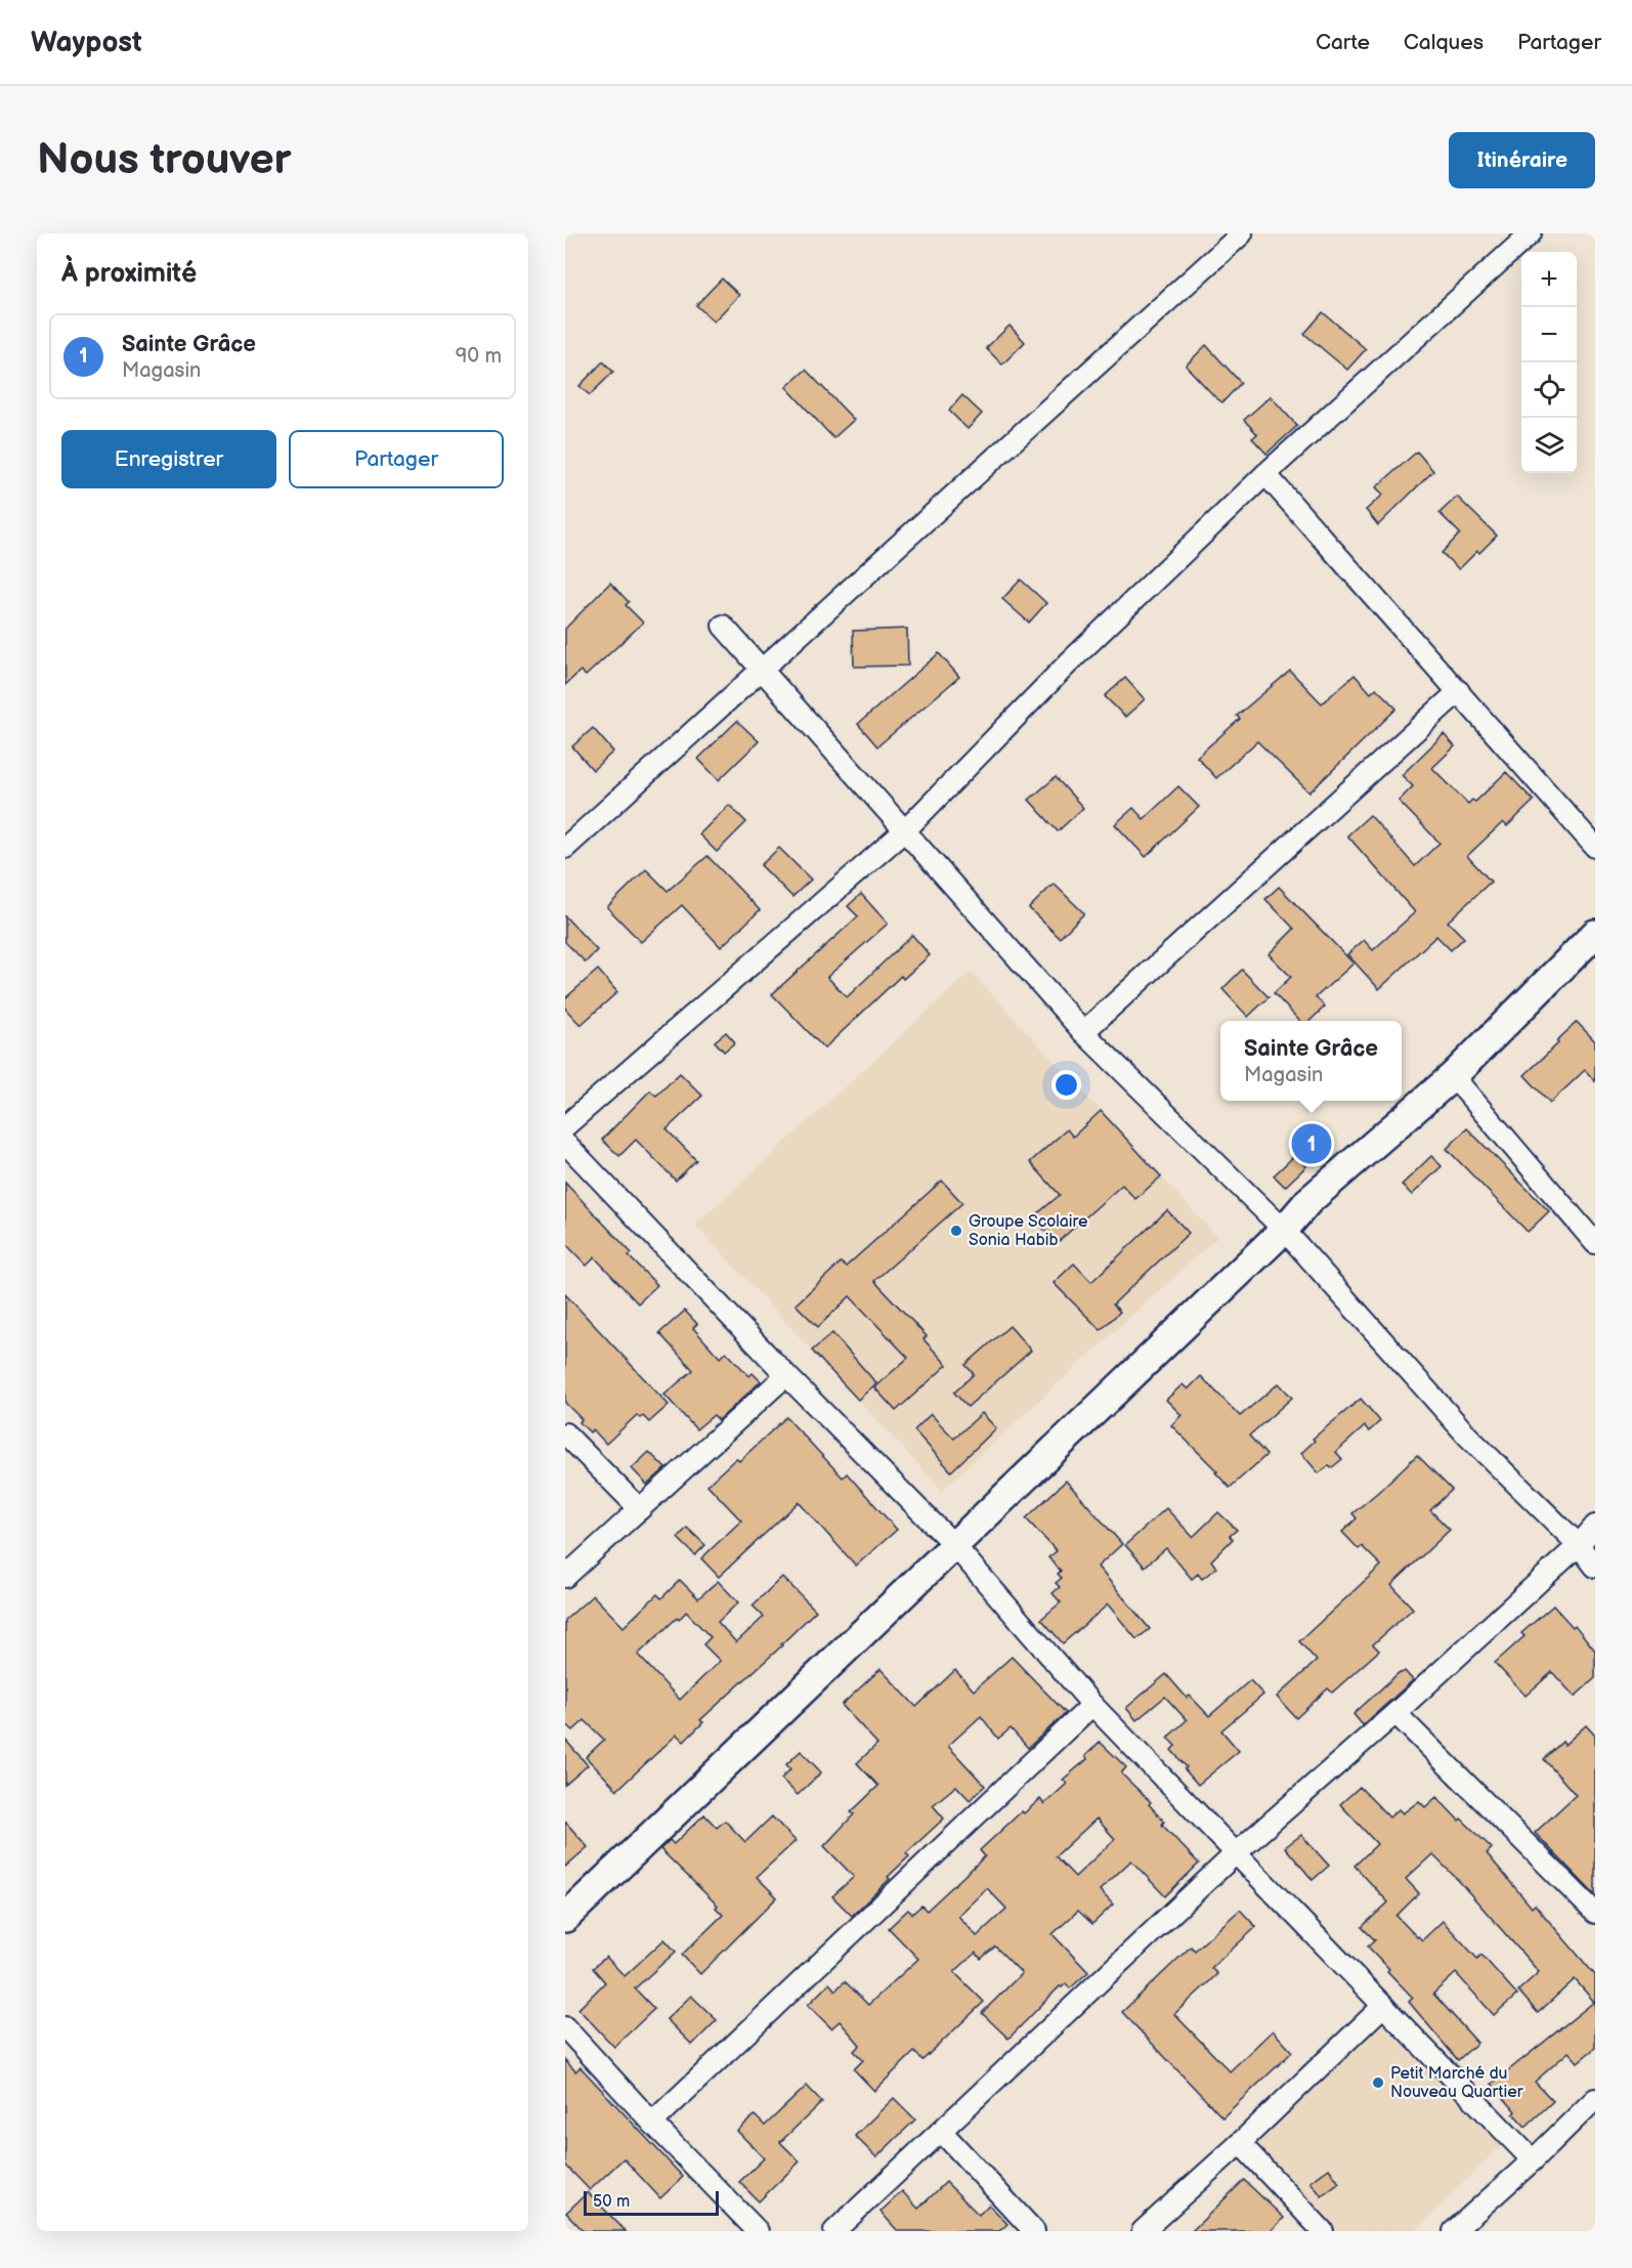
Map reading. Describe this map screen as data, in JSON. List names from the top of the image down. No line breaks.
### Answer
{"places":["Groupe Scolaire Sonia Habib","Petit Marché du Nouveau Quartier"],"scale_bar":"50 m","page":{"header":"Waypost","nav":["Carte","Calques","Partager"],"buttons":["Itinéraire",["Enregistrer","Partager"]],"title":"Nous trouver","heading":"À proximité","map_buttons":["+","−"],"list":[{"mark":"1","name":"Sainte Grâce","note":"Magasin","value":"90 m"}],"popup":["Sainte Grâce","Magasin"],"pins":"1","scale":"50 m"}}
